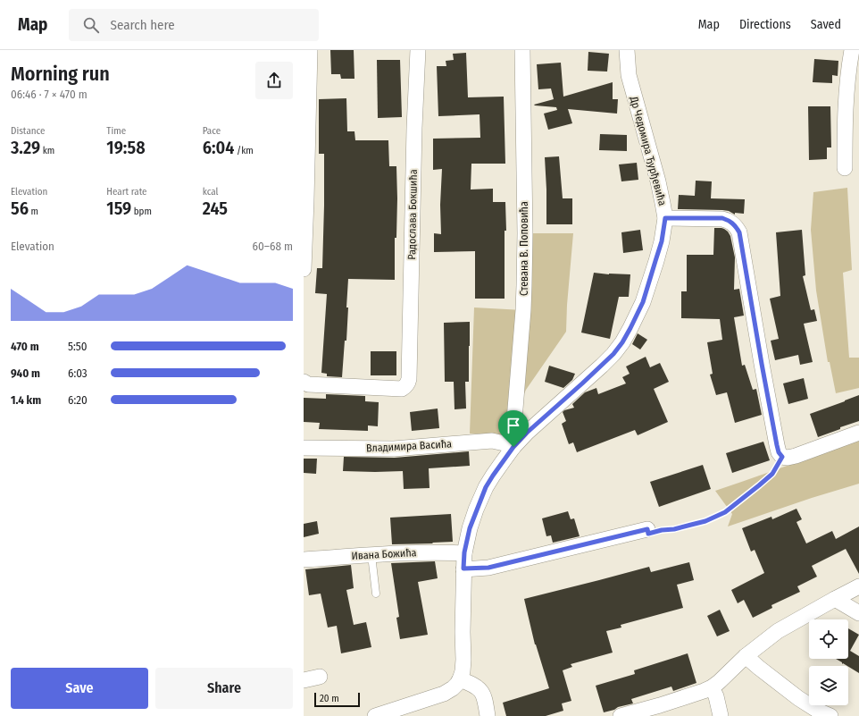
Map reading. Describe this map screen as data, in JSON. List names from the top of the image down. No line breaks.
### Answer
{"streets":{"street":["Др Чедомира Ђурђевића","Радослава Бокшића","Стевана В. Поповића","Владимира Васића","Ивана Божића"]},"crossings":[["Др Чедомира Ђурђевића","Стевана В. Поповића"],["Др Чедомира Ђурђевића","Владимира Васића"],["Др Чедомира Ђурђевића","Ивана Божића"],["Стевана В. Поповића","Владимира Васића"]],"scale_bar":"20 m","page":{"header":"Map","search":"Search here","nav":["Map","Directions","Saved"],"heading":["Morning run","06:46 · 7 × 470 m"],"stats":[["Distance","3.29 km"],["Time","19:58"],["Pace","6:04 /km"],["Elevation","56 m"],["Heart rate","159 bpm"],["kcal","245"]],"chart":["Elevation","60–68 m"],"list":[{"name":"470 m","note":"5:50"},{"name":"940 m","note":"6:03"},{"name":"1.4 km","note":"6:20"}],"buttons":["Save","Share"],"scale":"20 m"}}
